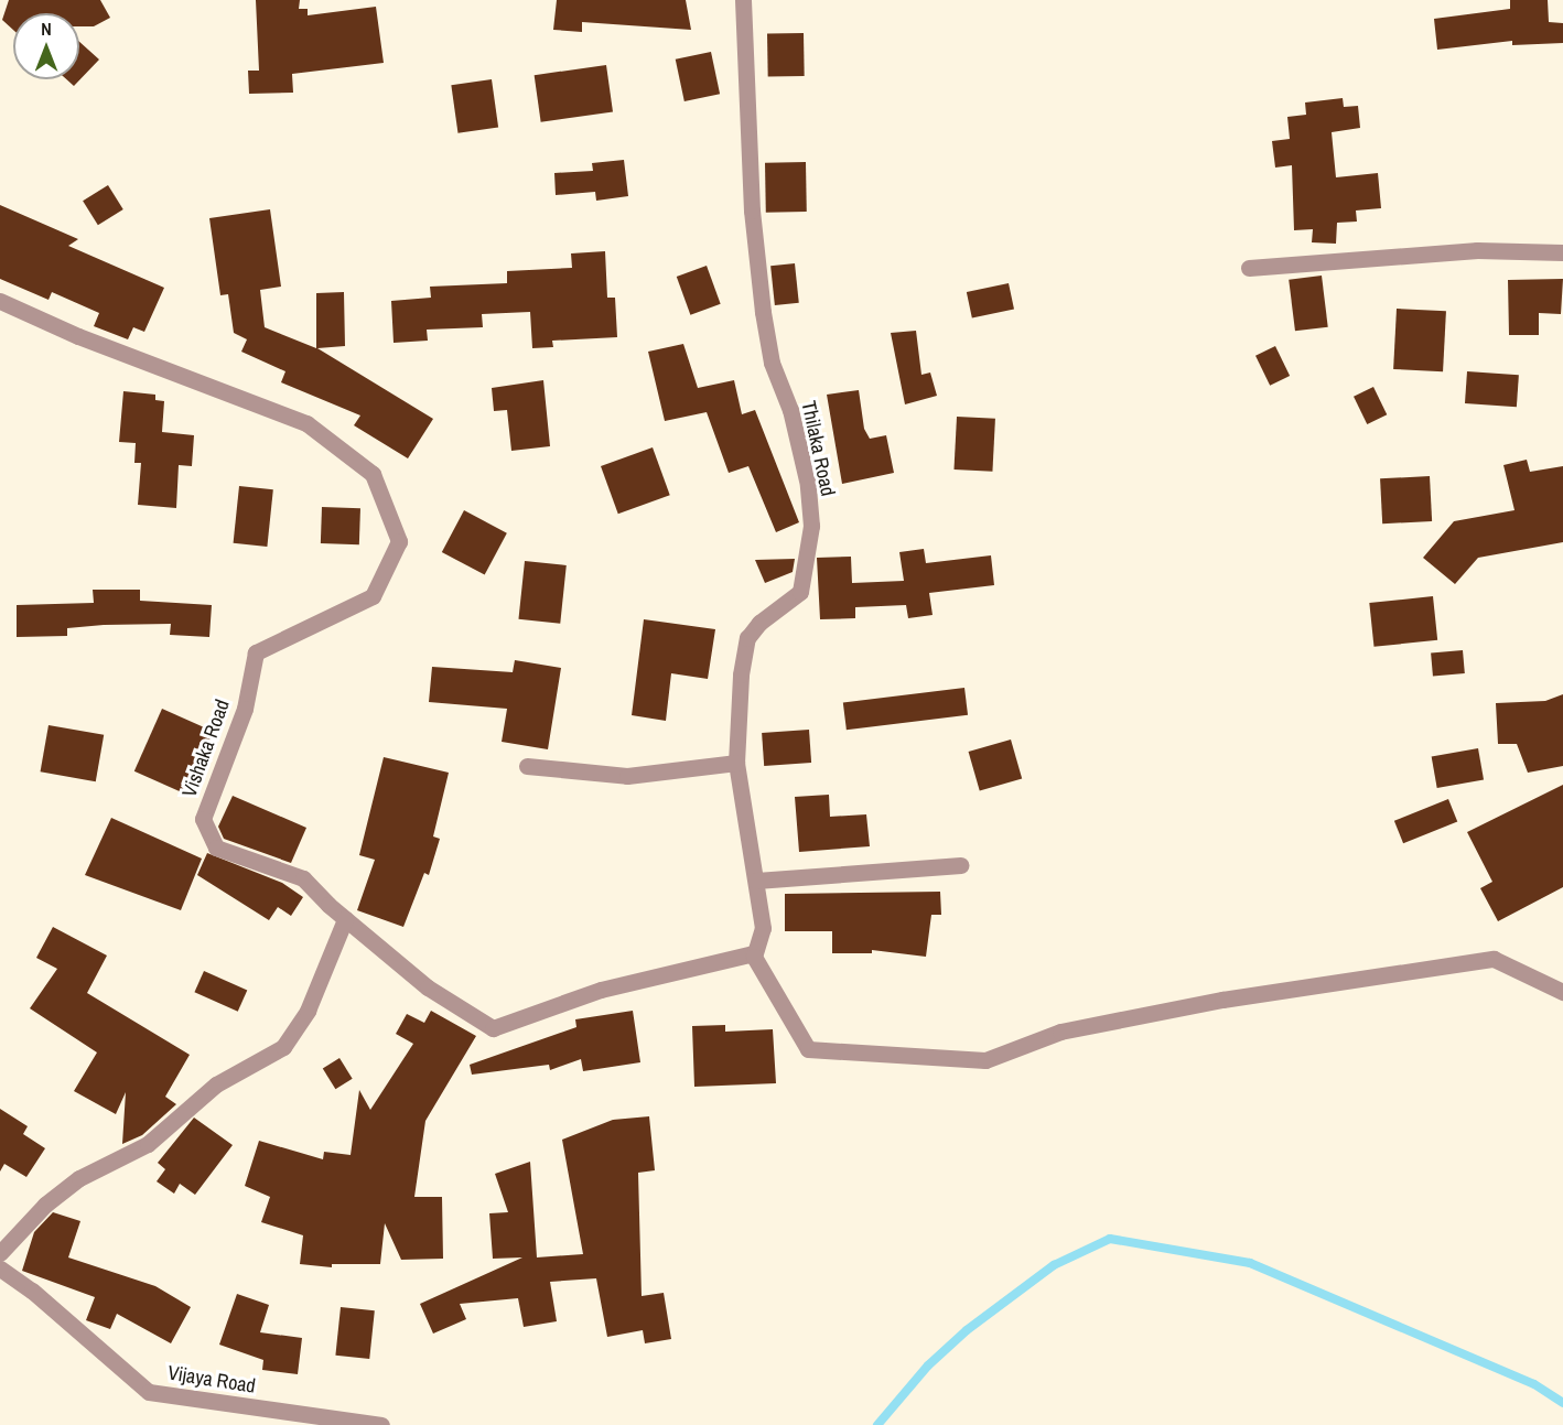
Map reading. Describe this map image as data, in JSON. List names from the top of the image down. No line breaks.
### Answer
{"streets":{"street":["Thilaka Road","Vishaka Road","Vijaya Road"]},"crossings":[["Thilaka Road","Vishaka Road"]],"north":"top"}
